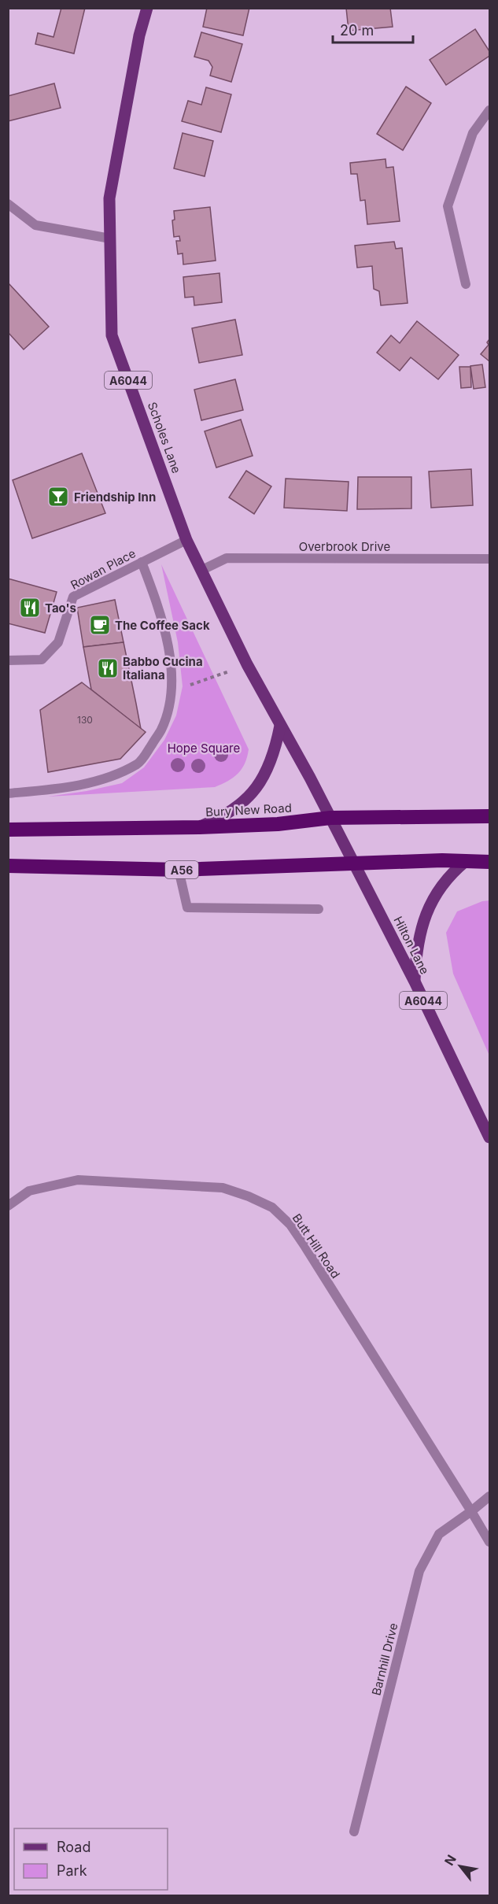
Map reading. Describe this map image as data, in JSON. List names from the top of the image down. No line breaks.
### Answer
{"streets":{"highway":["Bury New Road","A56"],"main road":["A6044","Scholes Lane","Hilton Lane"],"street":["Overbrook Drive","Rowan Place","Butt Hill Road","Barnhill Drive"]},"crossings":[["Scholes Lane","Overbrook Drive"],["Scholes Lane","Rowan Place"],["Scholes Lane","Bury New Road"],["Scholes Lane","Hilton Lane"],["Bury New Road","Hilton Lane"],["A56","Hilton Lane"],["Butt Hill Road","Barnhill Drive"]],"parks":["Hope Square"],"places":{"bar":["Friendship Inn"],"restaurant":["Tao's","Babbo Cucina Italiana"],"cafe":["The Coffee Sack"]},"house_numbers":["130"],"legend":["Road","Park"],"scale_bar":"20 m","north":"top left"}
